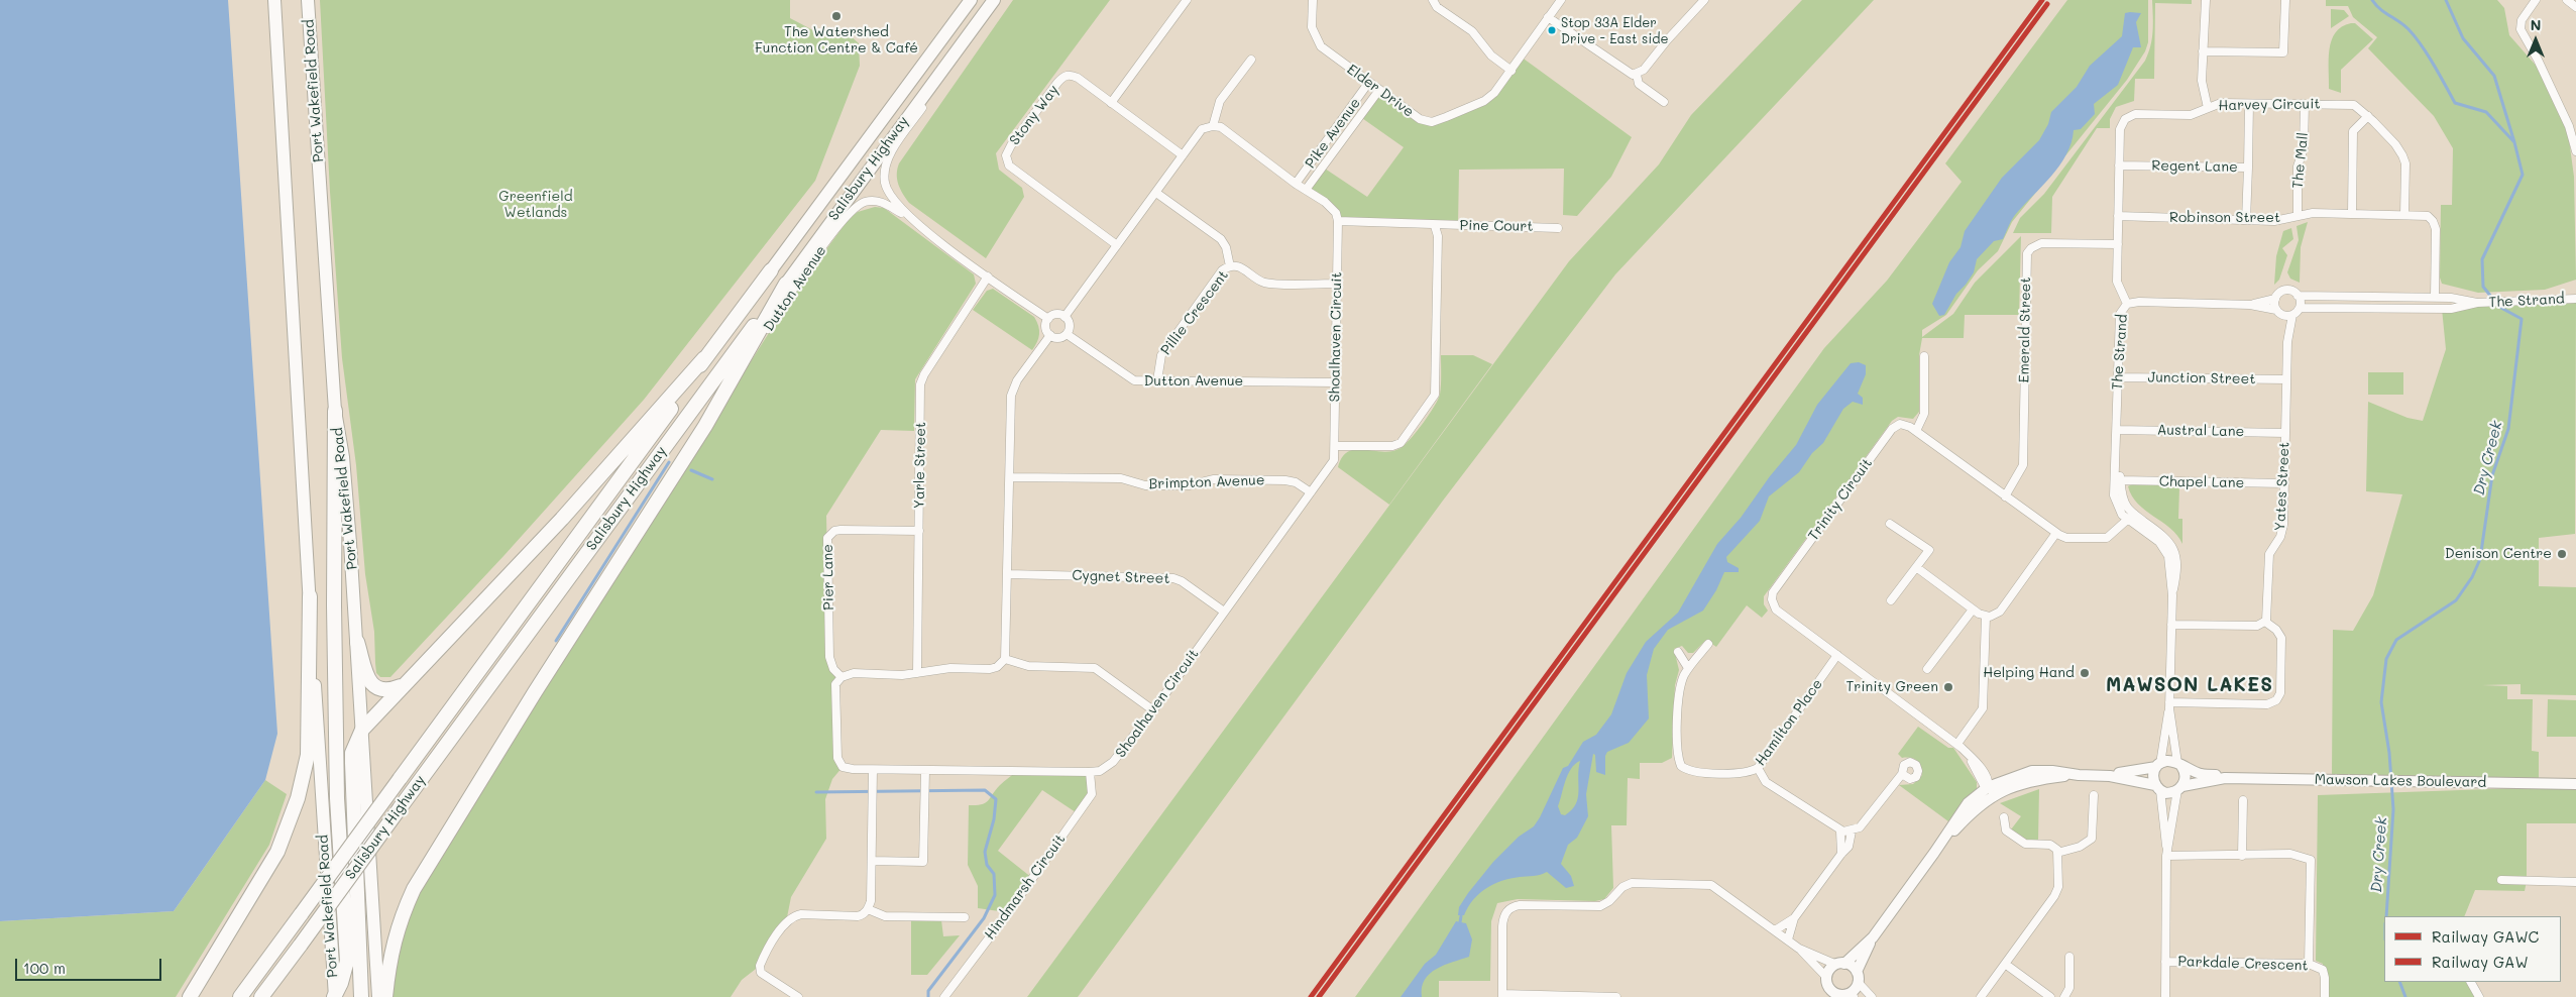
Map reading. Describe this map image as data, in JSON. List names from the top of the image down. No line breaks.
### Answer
{"streets":{"highway":["Port Wakefield Road","Salisbury Highway"],"street":["Elder Drive","Harvey Circuit","Stony Way","Pike Avenue","The Mall","Regent Lane","Robinson Street","Pine Court","Dutton Avenue","The Strand","Pillie Crescent","Emerald Street","Shoalhaven Circuit","Junction Street","Austral Lane","Yarle Street","Brimpton Avenue","Chapel Lane","Yates Street","Trinity Circuit","Pier Lane","Cygnet Street","Hamilton Place","Mawson Lakes Boulevard","Hindmarsh Circuit","Parkdale Crescent"]},"crossings":[["Elder Drive","Pike Avenue"],["Harvey Circuit","The Mall"],["Harvey Circuit","Regent Lane"],["Harvey Circuit","Robinson Street"],["Harvey Circuit","The Strand"],["Harvey Circuit","Emerald Street"],["The Mall","Robinson Street"],["Regent Lane","Robinson Street"],["Salisbury Highway","Dutton Avenue"],["Robinson Street","The Strand"],["Pine Court","Shoalhaven Circuit"],["Dutton Avenue","Pillie Crescent"],["Dutton Avenue","Shoalhaven Circuit"],["Dutton Avenue","Yarle Street"],["The Strand","Junction Street"],["The Strand","Austral Lane"],["The Strand","Chapel Lane"],["The Strand","Yates Street"],["The Strand","Trinity Circuit"],["The Strand","Mawson Lakes Boulevard"],["Pillie Crescent","Shoalhaven Circuit"],["Emerald Street","Trinity Circuit"],["Shoalhaven Circuit","Brimpton Avenue"],["Shoalhaven Circuit","Pier Lane"],["Shoalhaven Circuit","Cygnet Street"],["Shoalhaven Circuit","Hindmarsh Circuit"],["Junction Street","Yates Street"],["Austral Lane","Yates Street"],["Yarle Street","Pier Lane"],["Chapel Lane","Yates Street"],["Trinity Circuit","Hamilton Place"]],"districts":["MAWSON LAKES"],"water":["Dry Creek"],"parks":["Greenfield Wetlands"],"places":["The Watershed Function Centre & Café","Stop 33A Elder Drive - East side","Denison Centre","Helping Hand","Trinity Green"],"lines":["rail line GAWC","rail line GAW"],"legend":["Railway GAWC","Railway GAW"],"scale_bar":"100 m","north":"top"}
